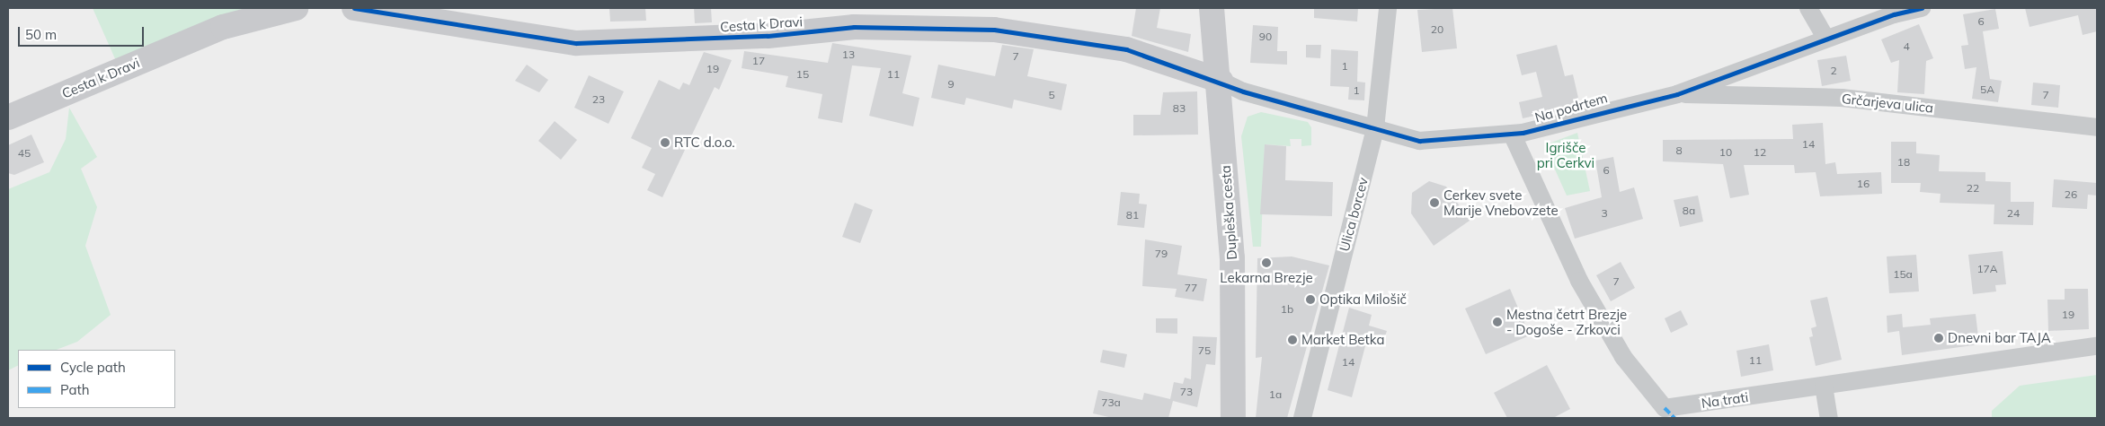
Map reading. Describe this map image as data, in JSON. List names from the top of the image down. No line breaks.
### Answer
{"streets":{"street":["Cesta k Dravi","Grčarjeva ulica","Na podrtem","Dupleška cesta","Ulica borcev","Na trati"]},"crossings":[["Cesta k Dravi","Na podrtem"],["Cesta k Dravi","Dupleška cesta"],["Grčarjeva ulica","Na podrtem"],["Na podrtem","Dupleška cesta"],["Na podrtem","Ulica borcev"],["Na podrtem","Na trati"]],"parks":["Igrišče pri Cerkvi"],"places":["RTC d.o.o.","Cerkev svete Marije Vnebovzete","Lekarna Brezje","Optika Milošič","Mestna četrt Brezje - Dogoše - Zrkovci","Dnevni bar TAJA","Market Betka"],"house_numbers":["6","20","90","4","13","7","17","1","19","2","15","11","9","5A","1","5","7","23","83","14","8","10","12","45","18","6","16","22","26","8a","3","24","81","79","17A","15a","7","77","1b","19","75","11","14","73","1a","73a"],"legend":["Cycle path","Path"],"scale_bar":"50 m"}
